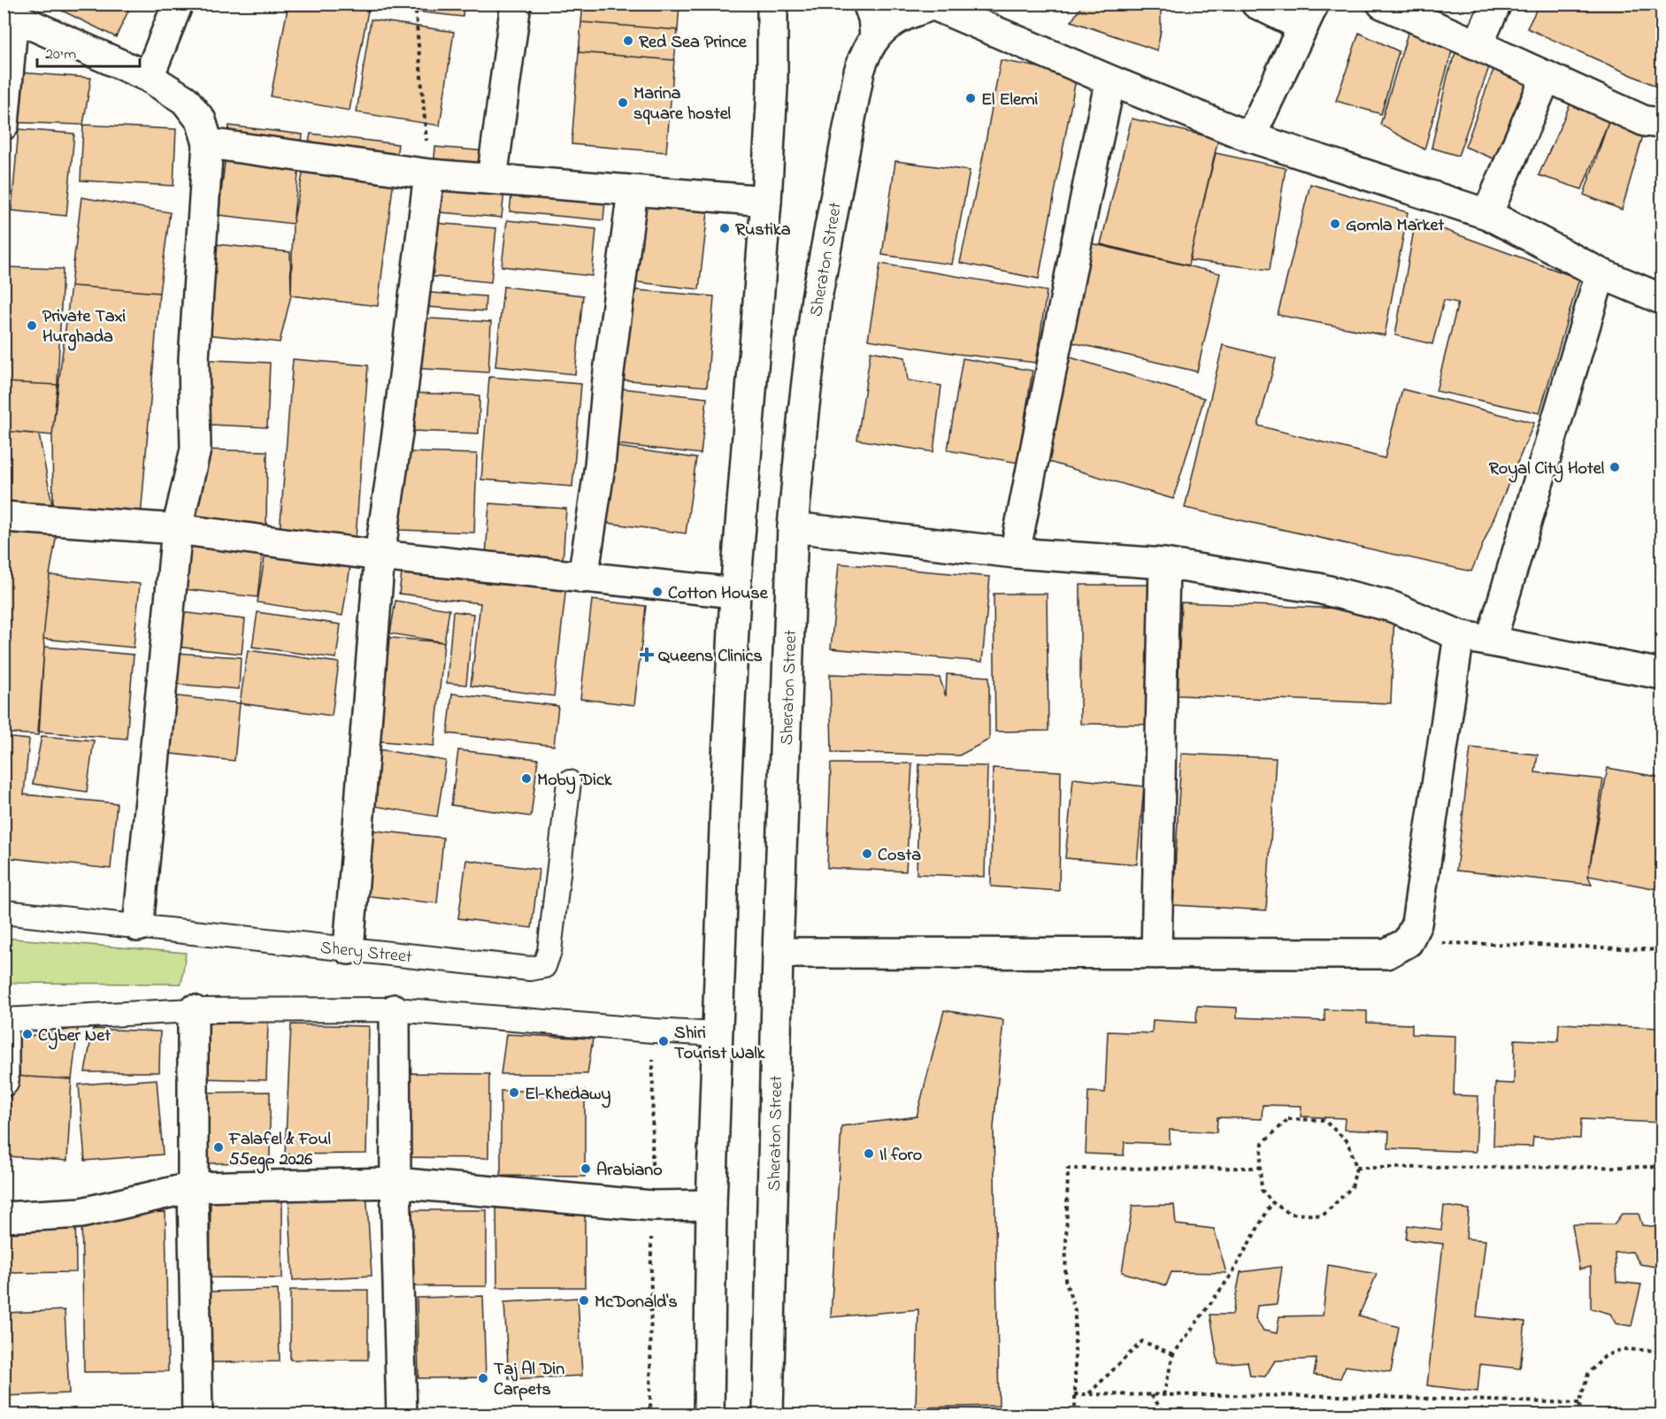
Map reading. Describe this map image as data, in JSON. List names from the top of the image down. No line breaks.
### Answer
{"streets":{"street":["Sheraton Street","Shery Street"]},"places":{"other":["Red Sea Prince","El Elemi","Marina square hostel","Gomla Market","Rustika","Private Taxi Hurghada","Royal City Hotel","Cotton House","Moby Dick","Costa","Cyber Net","Shiri Tourist Walk","El-Khedawy","Falafel & Foul 55egp 2026","Il foro","Arabiano","McDonald's","Taj Al Din Carpets"],"health":["Queens Clinics"]},"scale_bar":"20 m"}
